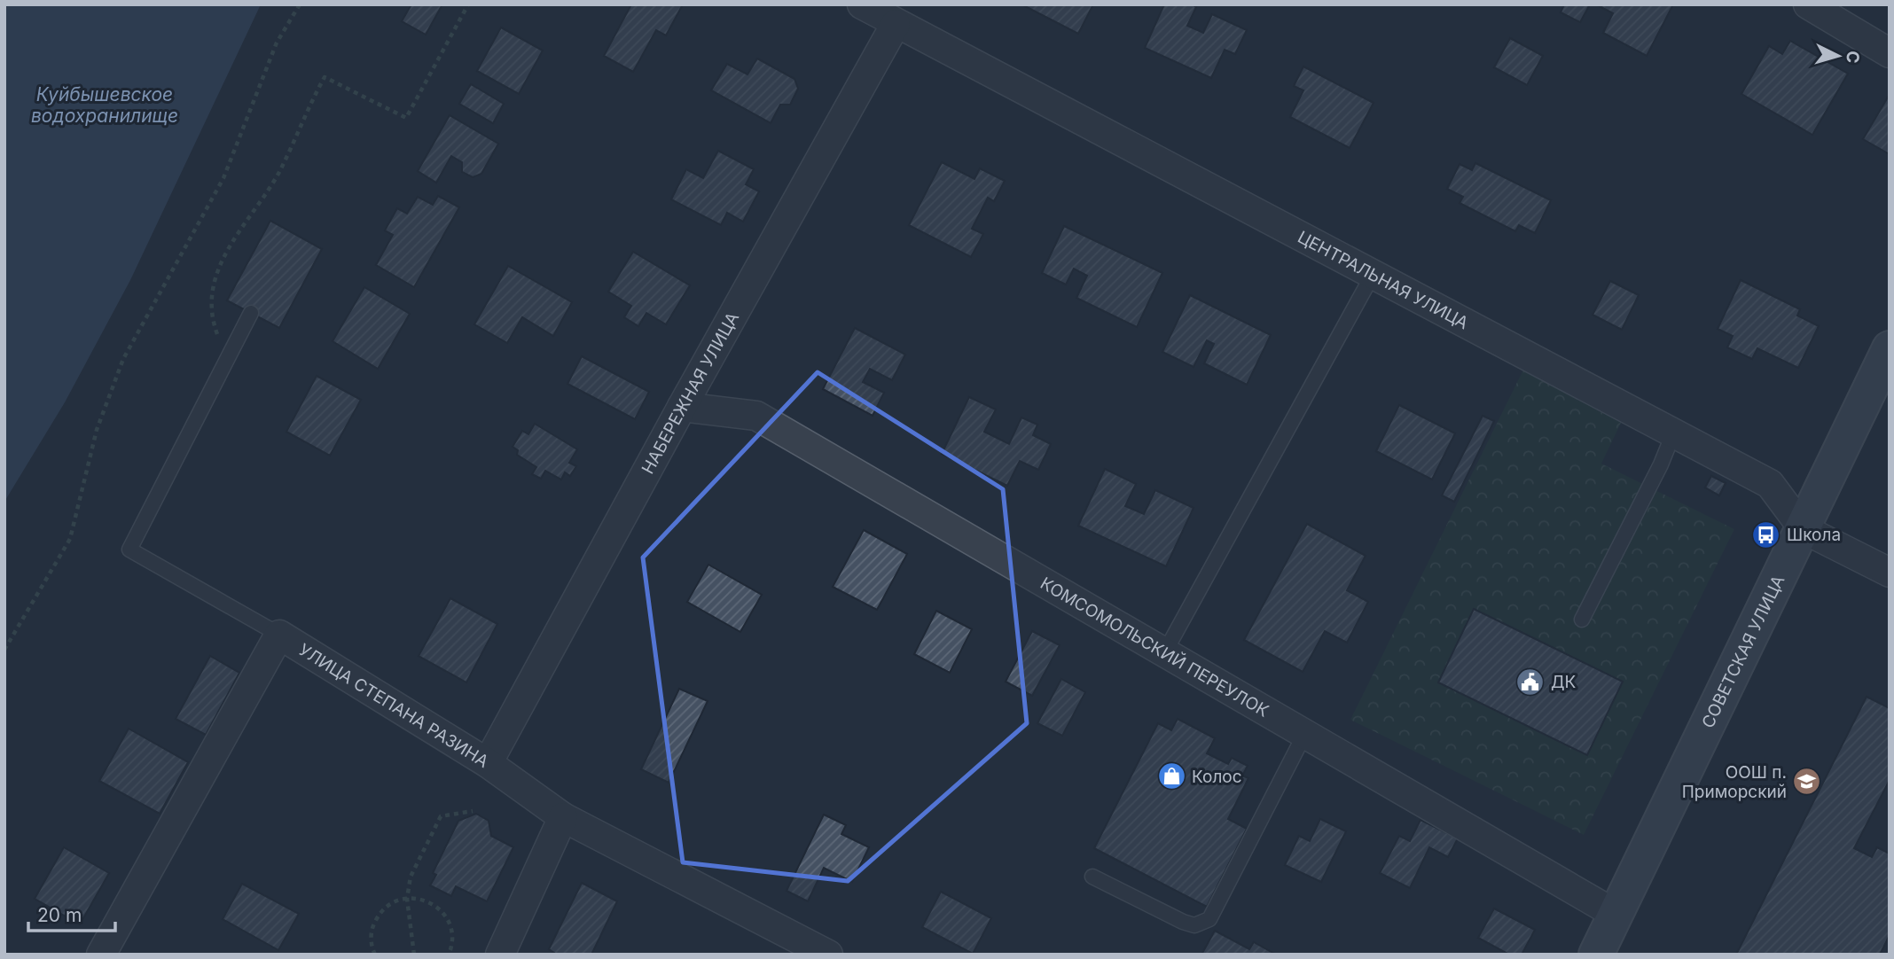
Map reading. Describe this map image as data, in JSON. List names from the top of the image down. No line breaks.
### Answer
{"streets":{"main road":["СОВЕТСКАЯ УЛИЦА"],"street":["ЦЕНТРАЛЬНАЯ УЛИЦА","НАБЕРЕЖНАЯ УЛИЦА","КОМСОМОЛЬСКИЙ ПЕРЕУЛОК","УЛИЦА СТЕПАНА РАЗИНА"]},"crossings":[["ЦЕНТРАЛЬНАЯ УЛИЦА","НАБЕРЕЖНАЯ УЛИЦА"],["ЦЕНТРАЛЬНАЯ УЛИЦА","СОВЕТСКАЯ УЛИЦА"],["НАБЕРЕЖНАЯ УЛИЦА","КОМСОМОЛЬСКИЙ ПЕРЕУЛОК"],["НАБЕРЕЖНАЯ УЛИЦА","УЛИЦА СТЕПАНА РАЗИНА"],["КОМСОМОЛЬСКИЙ ПЕРЕУЛОК","СОВЕТСКАЯ УЛИЦА"]],"water":["Куйбышевское водохранилище"],"places":{"bus stop":["Школа"],"public building":["ДК"],"shop":["Колос"],"school or university":["ООШ п. Приморский"]},"scale_bar":"20 m","north":"right"}
